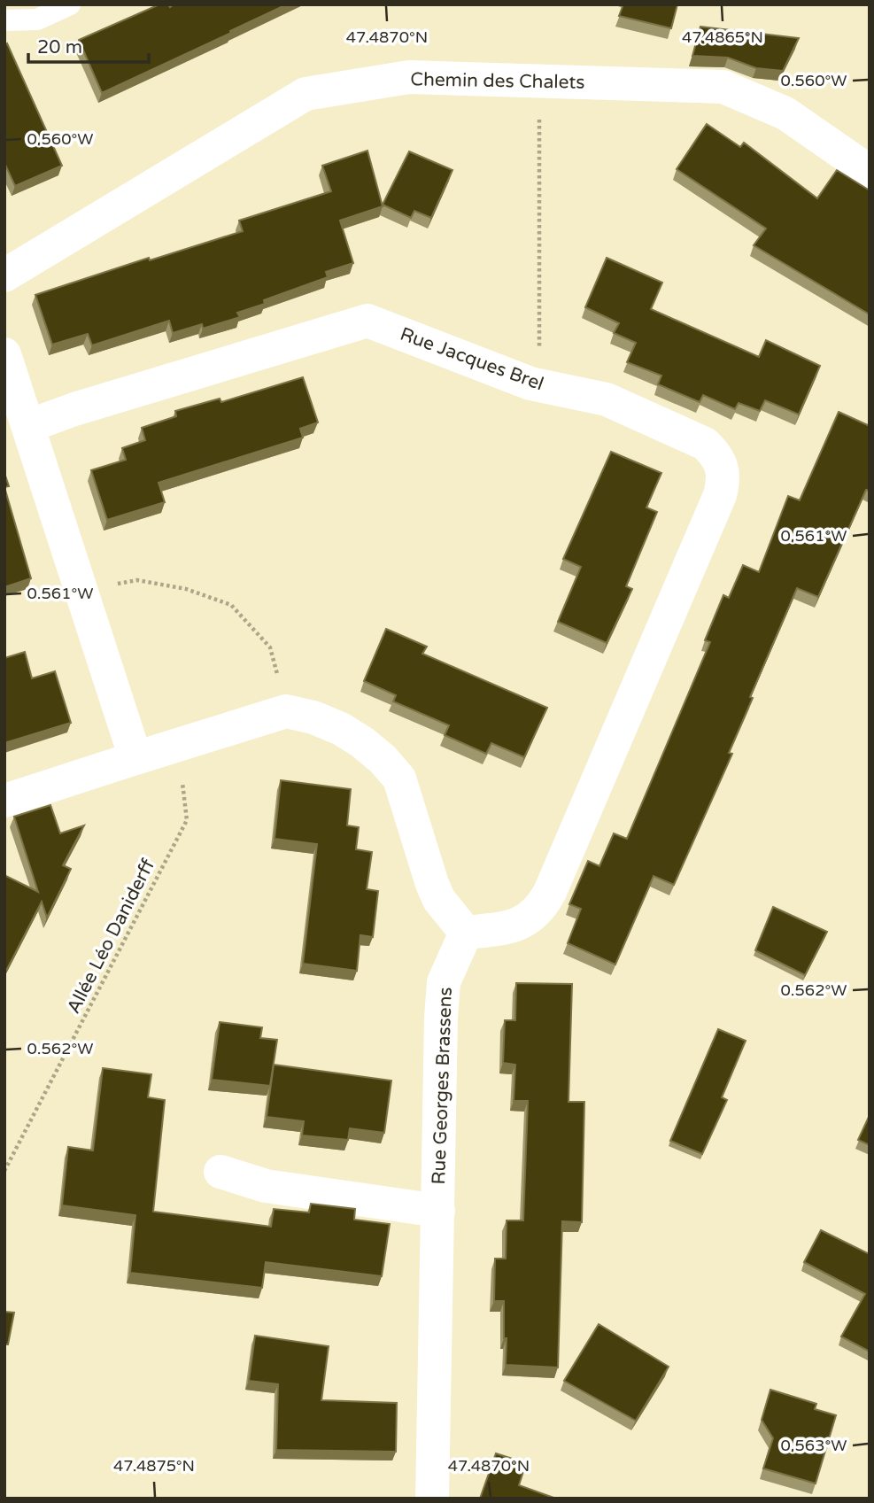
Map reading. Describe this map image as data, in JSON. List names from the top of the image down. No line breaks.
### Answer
{"streets":{"street":["Chemin des Chalets","Rue Jacques Brel","Rue Georges Brassens"],"path":["Allée Léo Daniderff"]},"crossings":[["Rue Jacques Brel","Rue Georges Brassens"]],"scale_bar":"20 m","coordinates":["47.4870°N","47.4865°N","0.560°W","0.561°W","0.562°W","0.563°W","47.4875°N"]}
